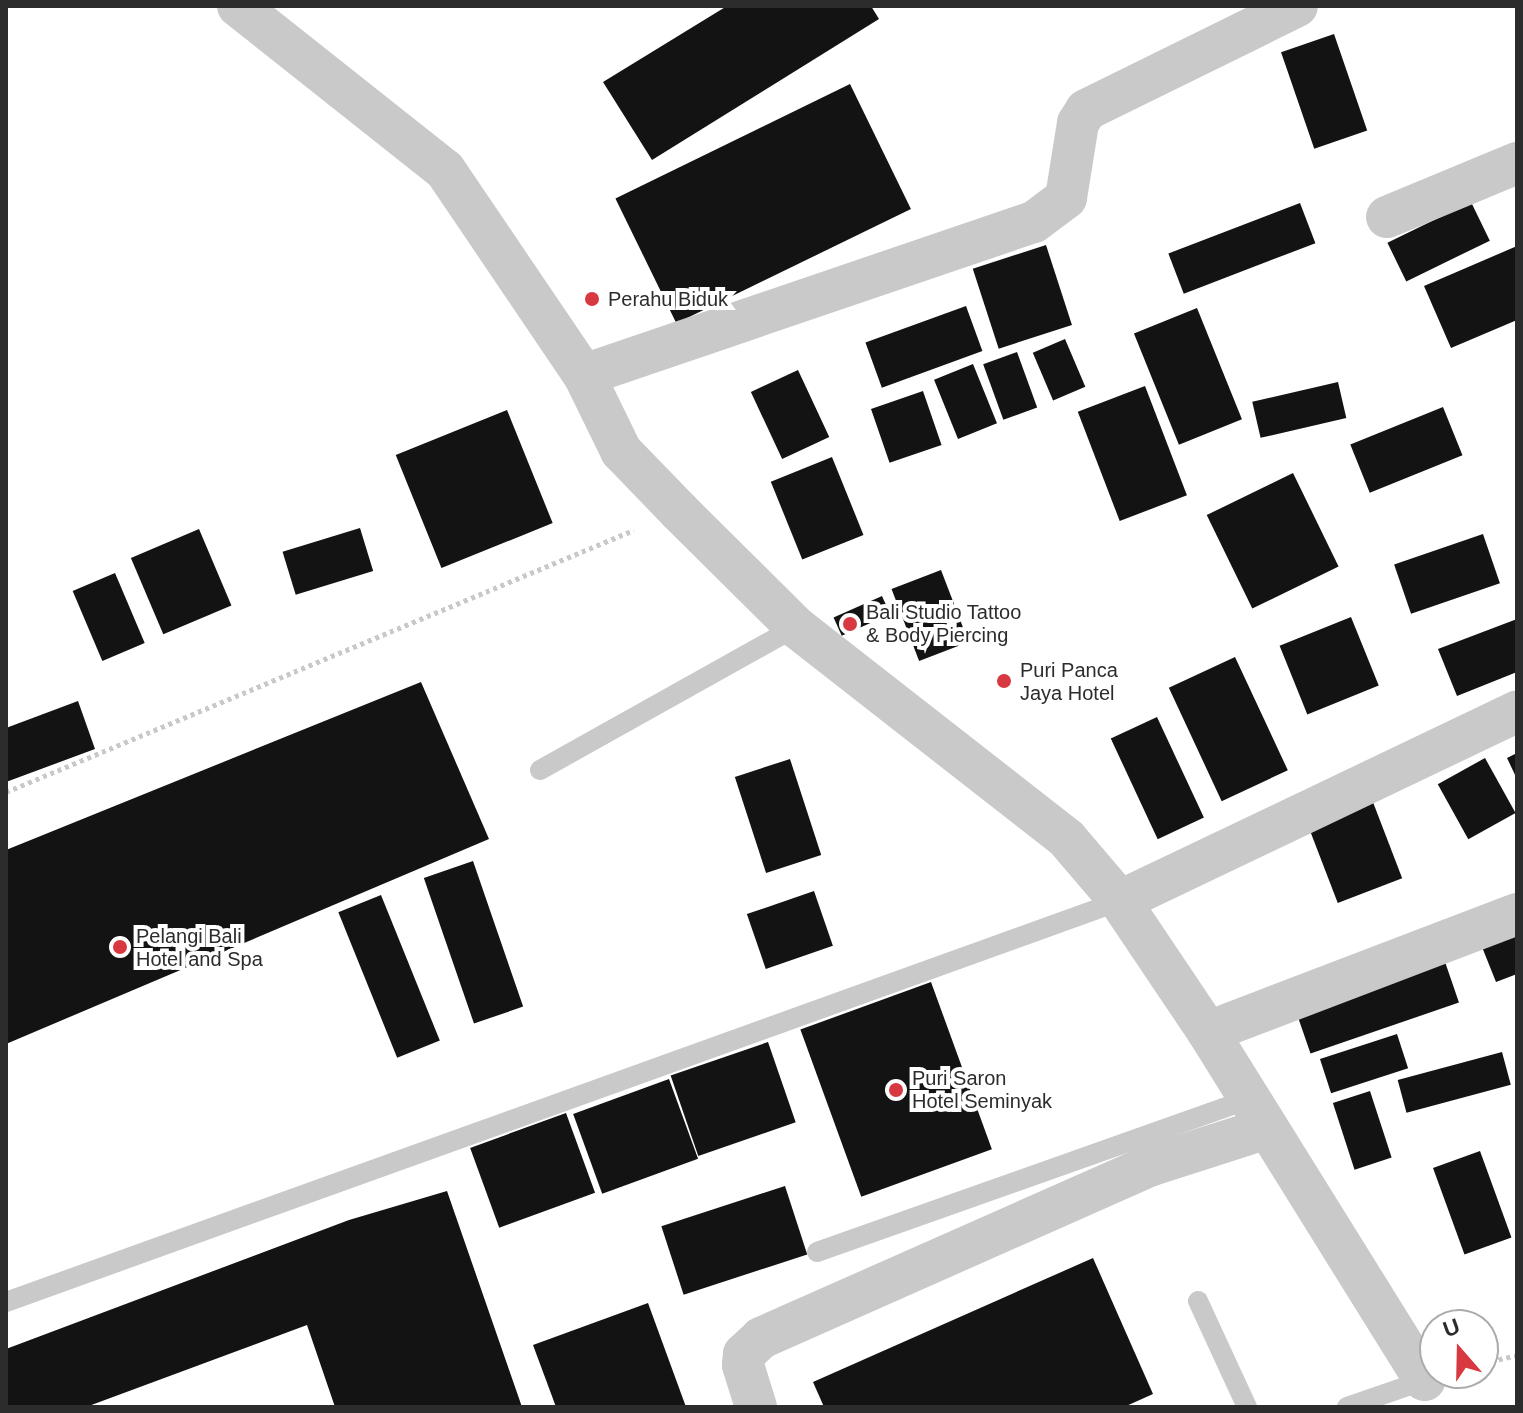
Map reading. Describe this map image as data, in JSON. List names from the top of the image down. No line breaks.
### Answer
{"places":["Perahu Biduk","Bali Studio Tattoo & Body Piercing","Puri Panca Jaya Hotel","Pelangi Bali Hotel and Spa","Puri Saron Hotel Seminyak"],"north":"top"}
